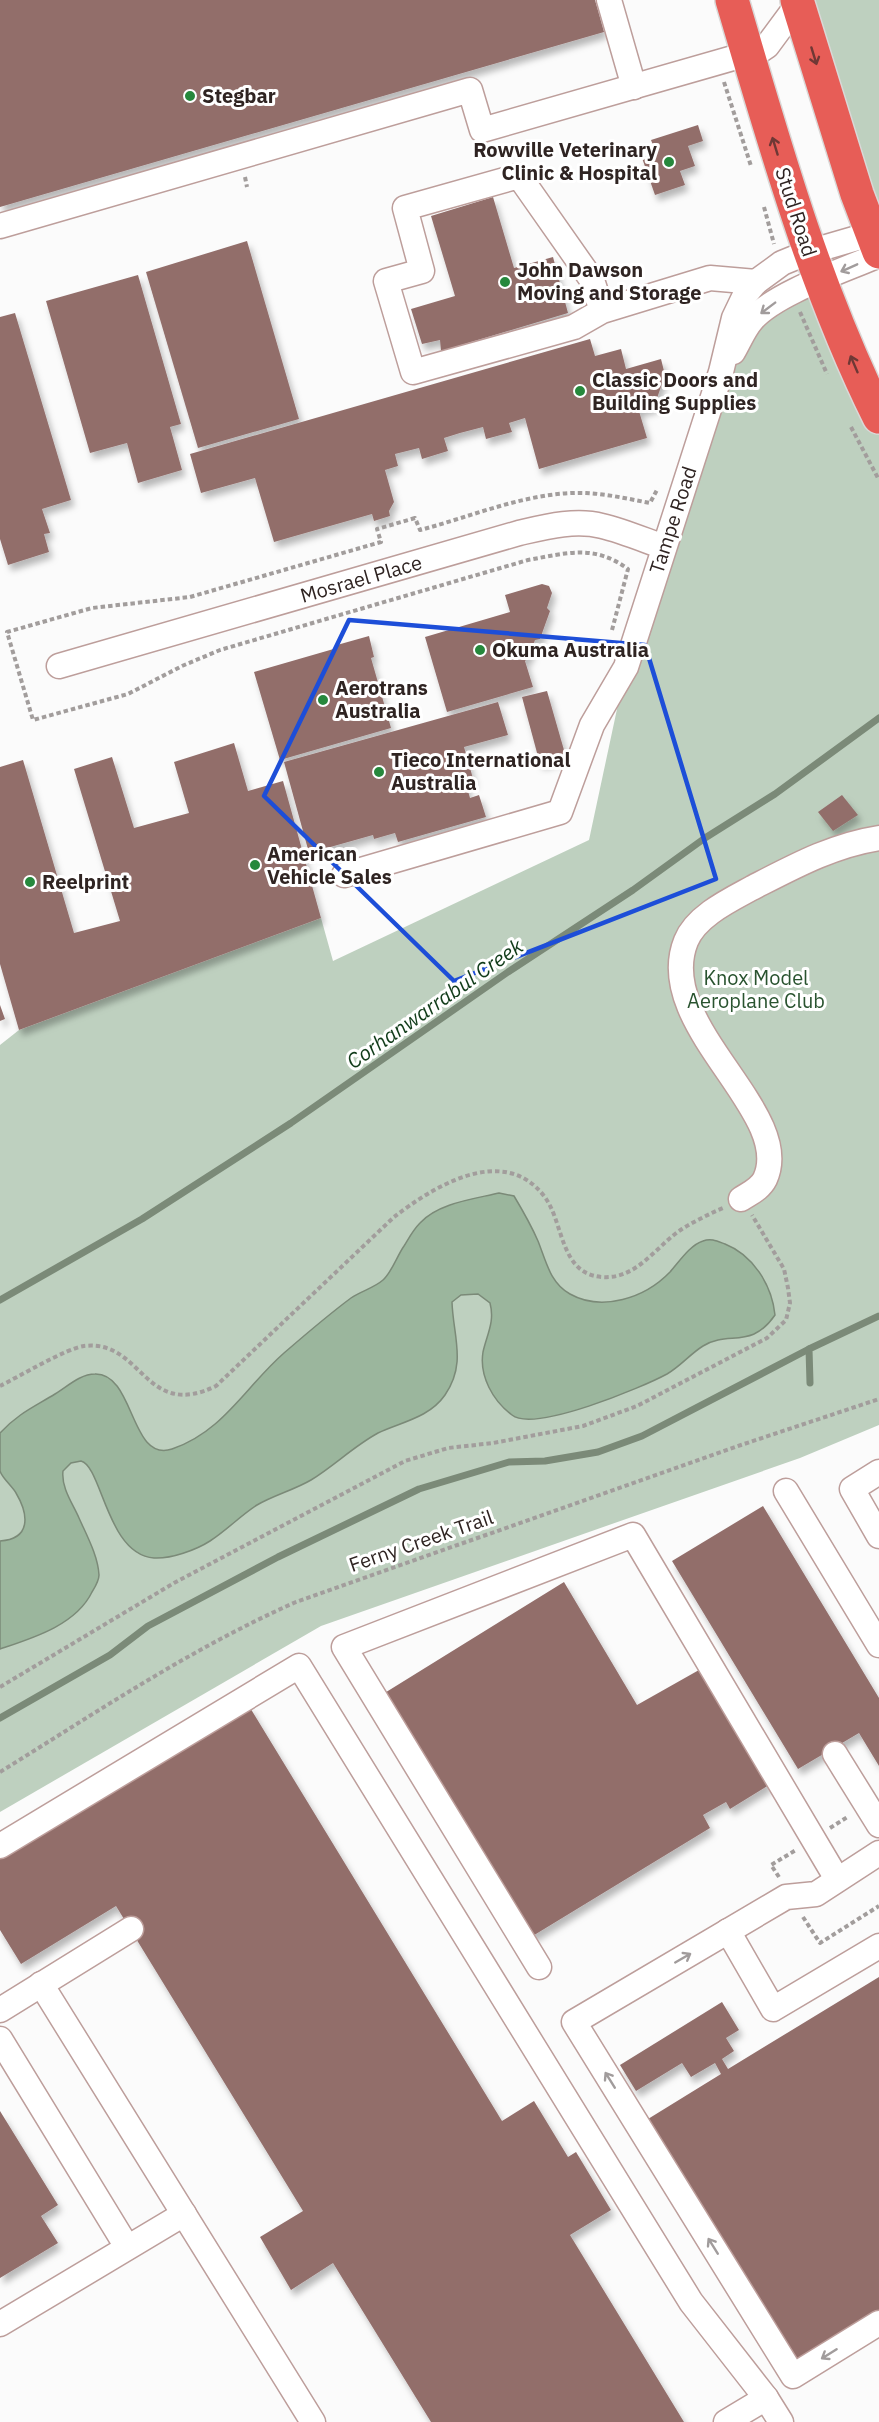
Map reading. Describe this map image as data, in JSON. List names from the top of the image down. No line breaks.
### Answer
{"streets":{"highway":["Stud Road"],"street":["Tampe Road","Mosrael Place"],"path":["Ferny Creek Trail"]},"crossings":[["Stud Road","Tampe Road"],["Tampe Road","Mosrael Place"]],"water":["Corhanwarrabul Creek"],"parks":["Knox Model Aeroplane Club"],"places":["Stegbar","Rowville Veterinary Clinic & Hospital","John Dawson Moving and Storage","Classic Doors and Building Supplies","Okuma Australia","Aerotrans Australia","Tieco International Australia","American Vehicle Sales","Reelprint"]}
